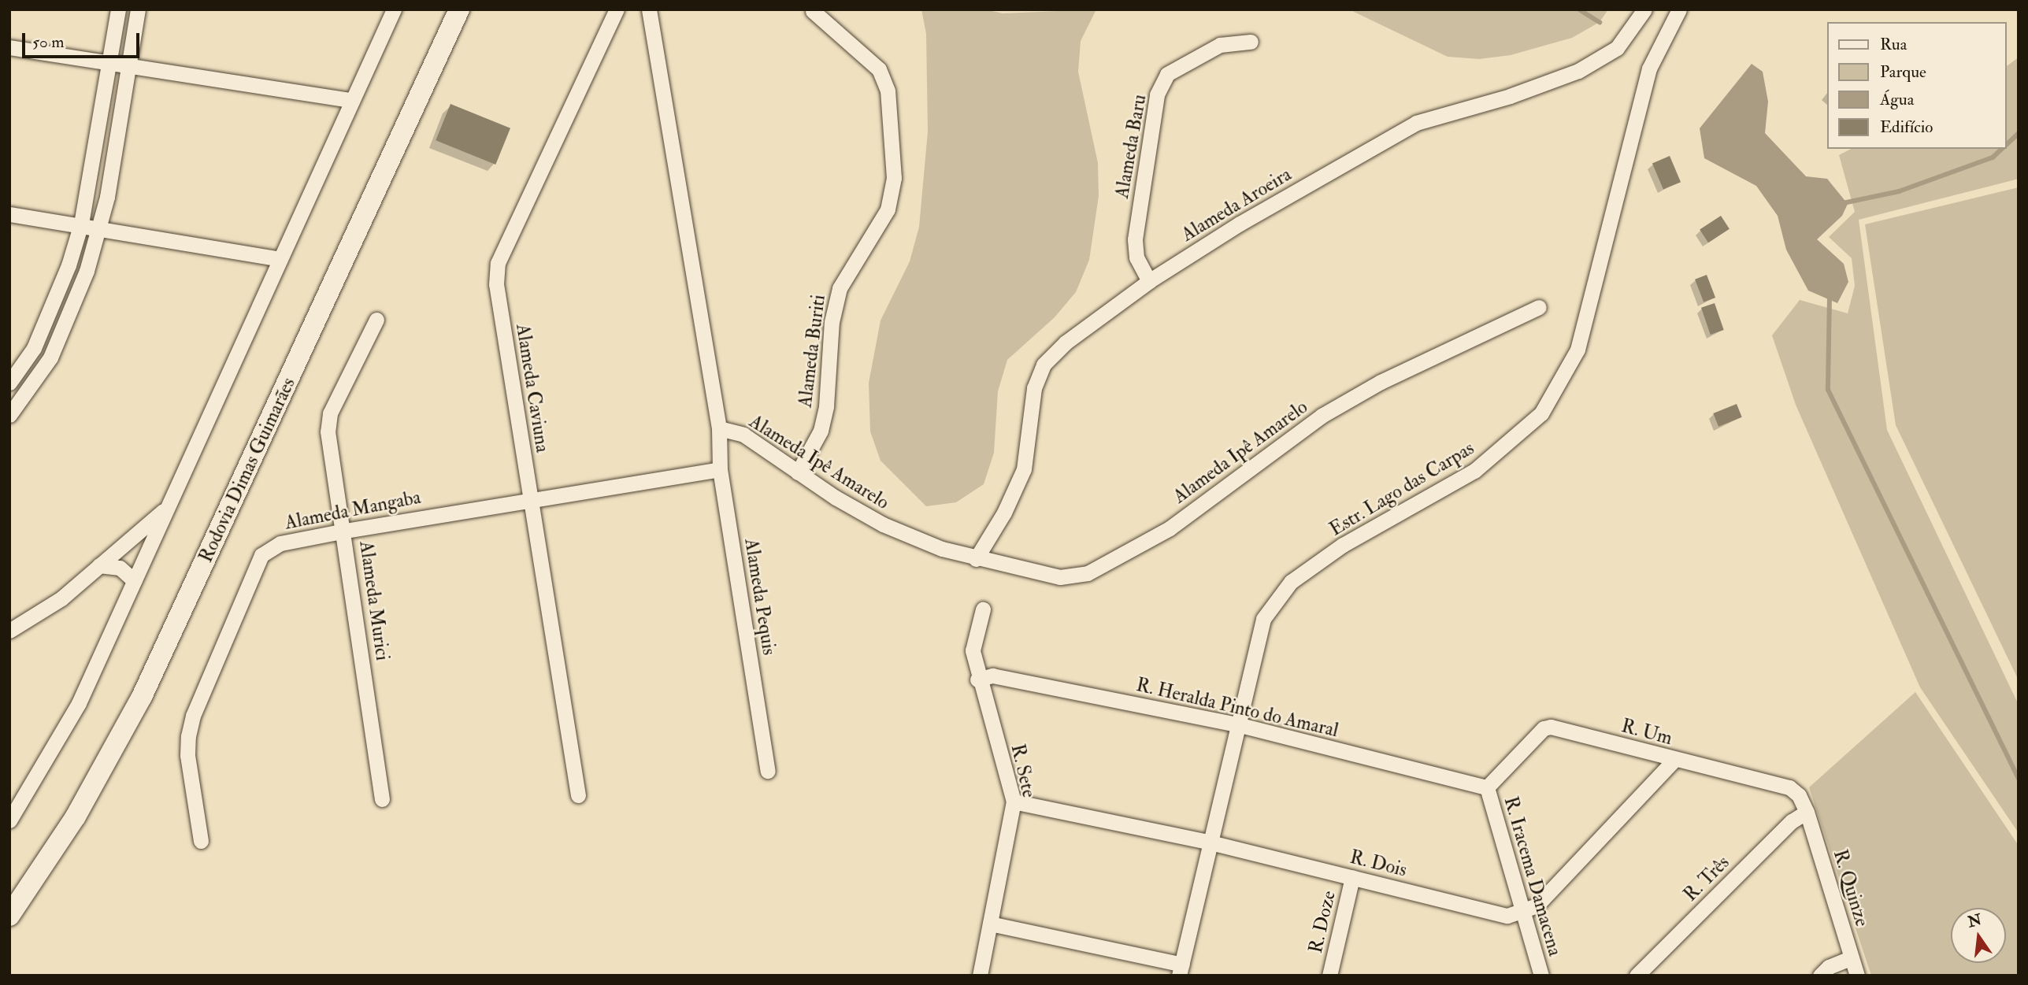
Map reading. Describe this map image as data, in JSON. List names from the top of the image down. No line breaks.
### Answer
{"streets":{"main road":["Rodovia Dimas Guimarães"],"street":["Alameda Baru","Alameda Aroeira","Alameda Buriti","Alameda Caviuna","Alameda Ipê Amarelo","Estr. Lago das Carpas","Alameda Mangaba","Alameda Pequis","Alameda Murici","R. Heralda Pinto do Amaral","R. Um","R. Sete","R. Dois","R. Iracema Damacena","R. Três","R. Quinze","R. Doze"]},"crossings":[["Alameda Baru","Alameda Aroeira"],["Alameda Aroeira","Alameda Ipê Amarelo"],["Alameda Buriti","Alameda Ipê Amarelo"],["Alameda Caviuna","Alameda Mangaba"],["Alameda Ipê Amarelo","Alameda Pequis"],["Estr. Lago das Carpas","R. Heralda Pinto do Amaral"],["Estr. Lago das Carpas","R. Dois"],["Alameda Mangaba","Alameda Pequis"],["Alameda Mangaba","Alameda Murici"],["R. Heralda Pinto do Amaral","R. Um"],["R. Heralda Pinto do Amaral","R. Sete"],["R. Heralda Pinto do Amaral","R. Iracema Damacena"],["R. Um","R. Iracema Damacena"],["R. Um","R. Três"],["R. Um","R. Quinze"],["R. Sete","R. Dois"],["R. Dois","R. Iracema Damacena"],["R. Dois","R. Doze"],["R. Três","R. Quinze"]],"legend":["Rua","Parque","Água","Edifício"],"scale_bar":"50 m","north":"top"}
